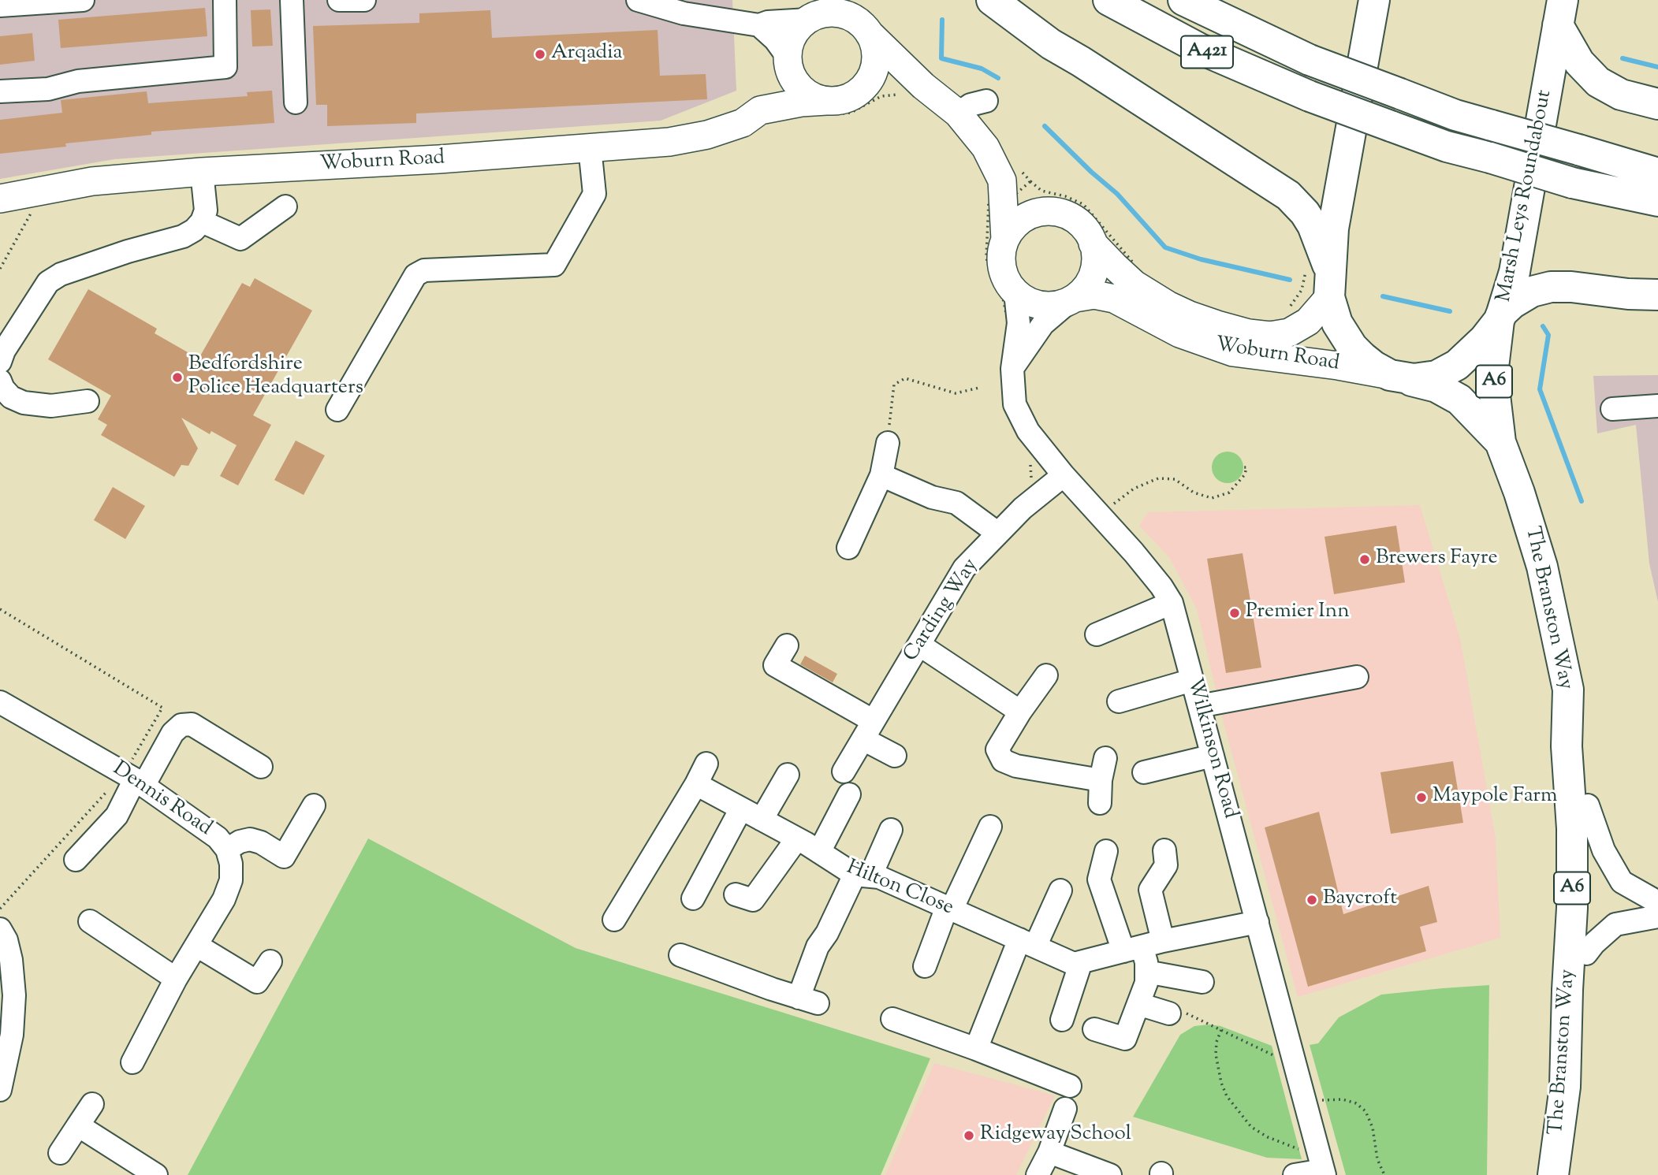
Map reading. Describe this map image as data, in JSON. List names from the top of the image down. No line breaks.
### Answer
{"streets":{"highway":["A421","Marsh Leys Roundabout","A6","The Branston Way"],"main road":["Woburn Road"],"street":["Carding Way","Wilkinson Road","Dennis Road","Hilton Close"]},"crossings":[["Woburn Road","Marsh Leys Roundabout"],["Woburn Road","The Branston Way"],["Woburn Road","Wilkinson Road"],["Marsh Leys Roundabout","The Branston Way"],["Carding Way","Wilkinson Road"],["Wilkinson Road","Hilton Close"]],"places":["Arqadia","Bedfordshire Police Headquarters","Brewers Fayre","Premier Inn","Maypole Farm","Baycroft","Ridgeway School"]}
